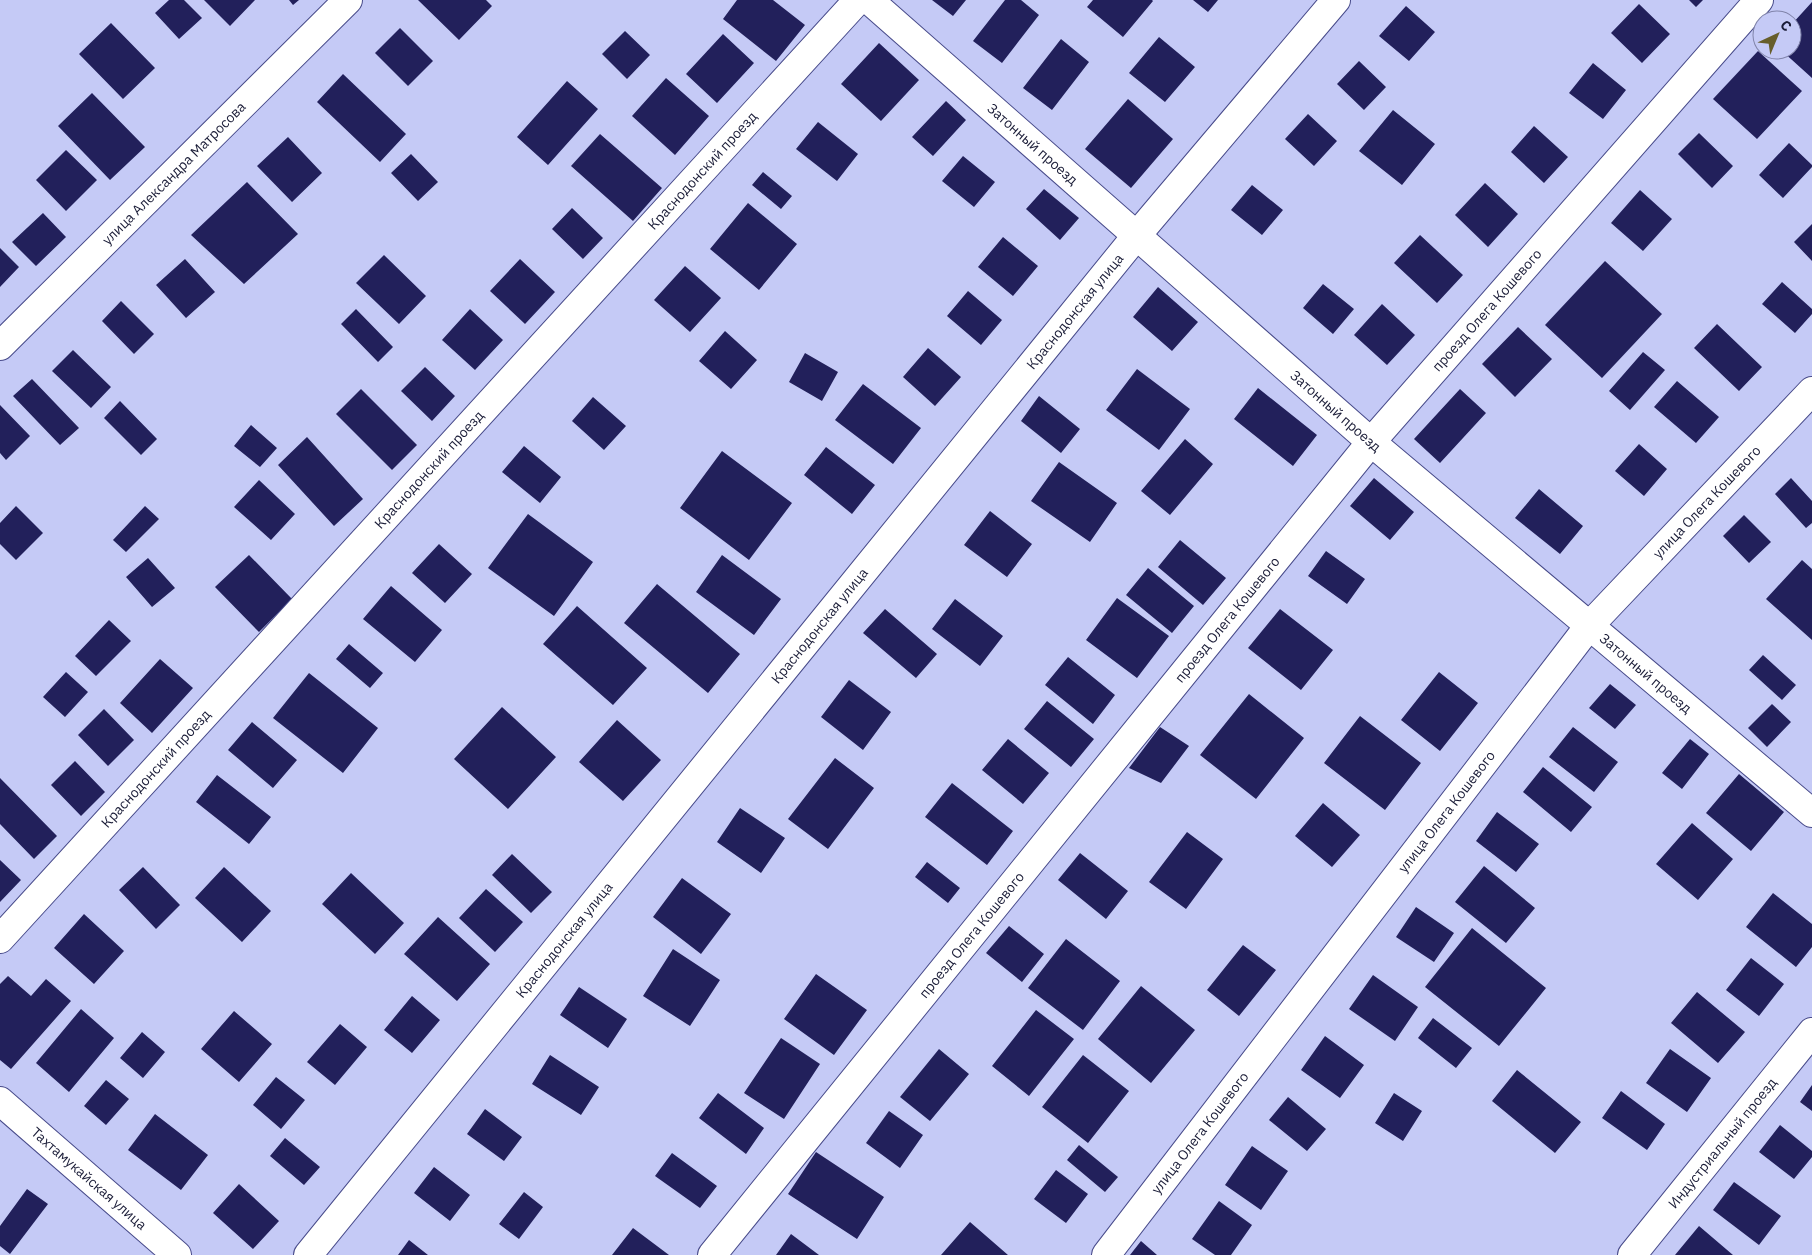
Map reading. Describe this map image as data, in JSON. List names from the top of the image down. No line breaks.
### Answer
{"streets":{"street":["Затонный проезд","Краснодонский проезд","улица Александра Матросова","проезд Олега Кошевого","Краснодонская улица","улица Олега Кошевого","Индустриальный проезд","Тахтамукайская улица"]},"crossings":[["Затонный проезд","проезд Олега Кошевого"],["Затонный проезд","Краснодонская улица"],["Затонный проезд","улица Олега Кошевого"]],"north":"top right"}
